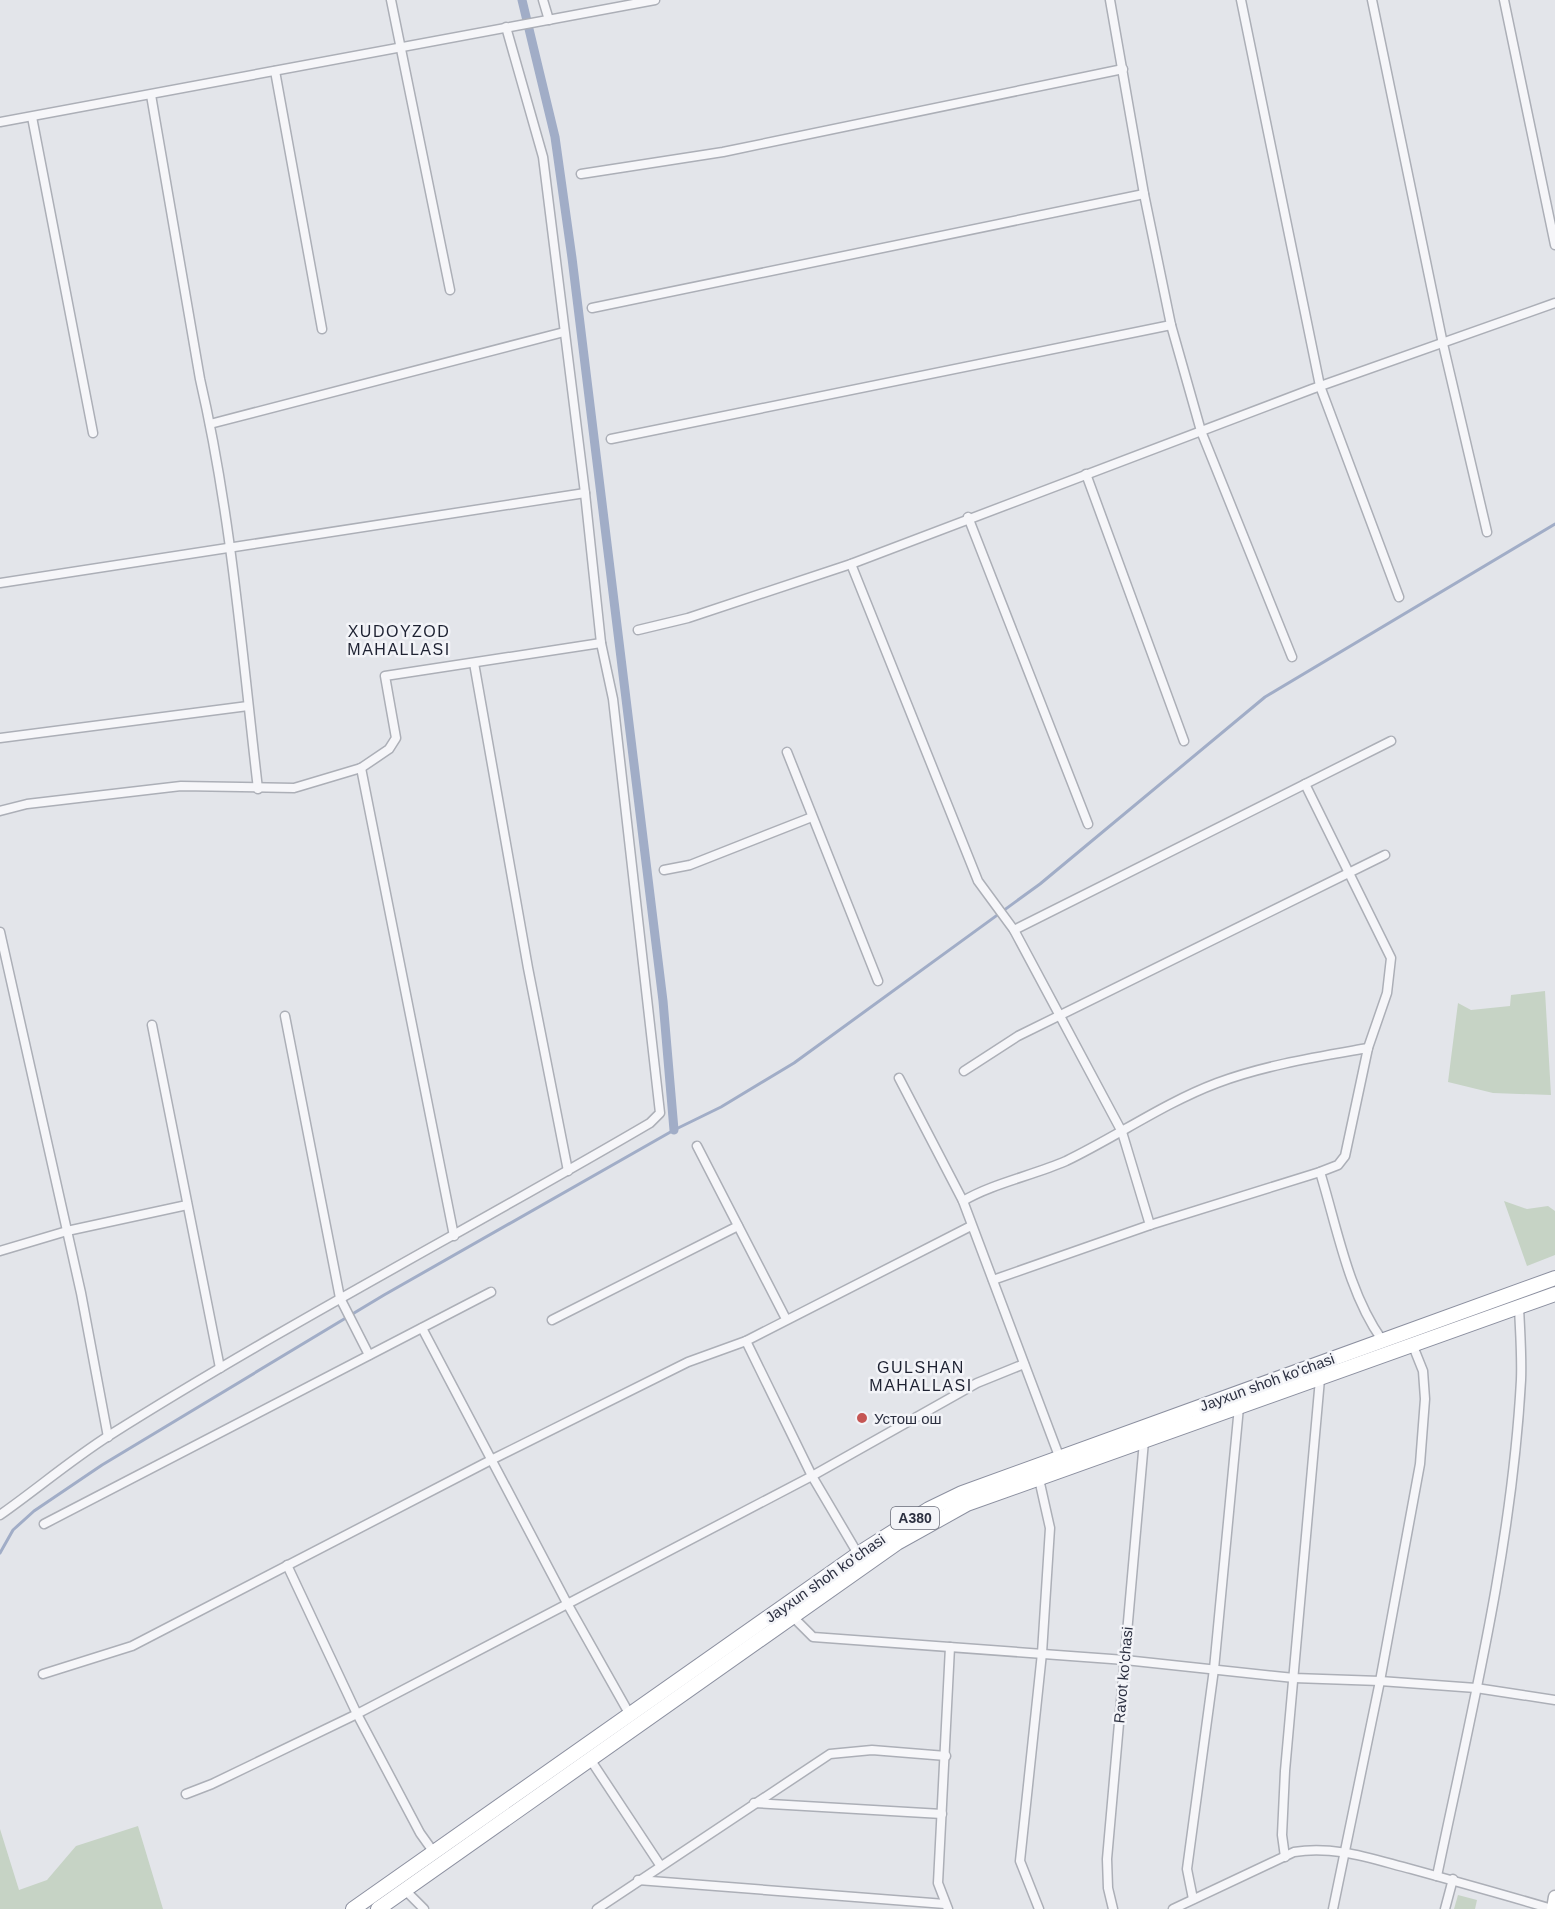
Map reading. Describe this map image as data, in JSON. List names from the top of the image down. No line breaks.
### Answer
{"streets":{"highway":["Jayxun shoh ko'chasi","A380"],"street":["Ravot ko'chasi"]},"crossings":[["Jayxun shoh ko'chasi","Ravot ko'chasi"]],"districts":["XUDOYZOD MAHALLASI","GULSHAN MAHALLASI"],"places":["Устош ош"]}
